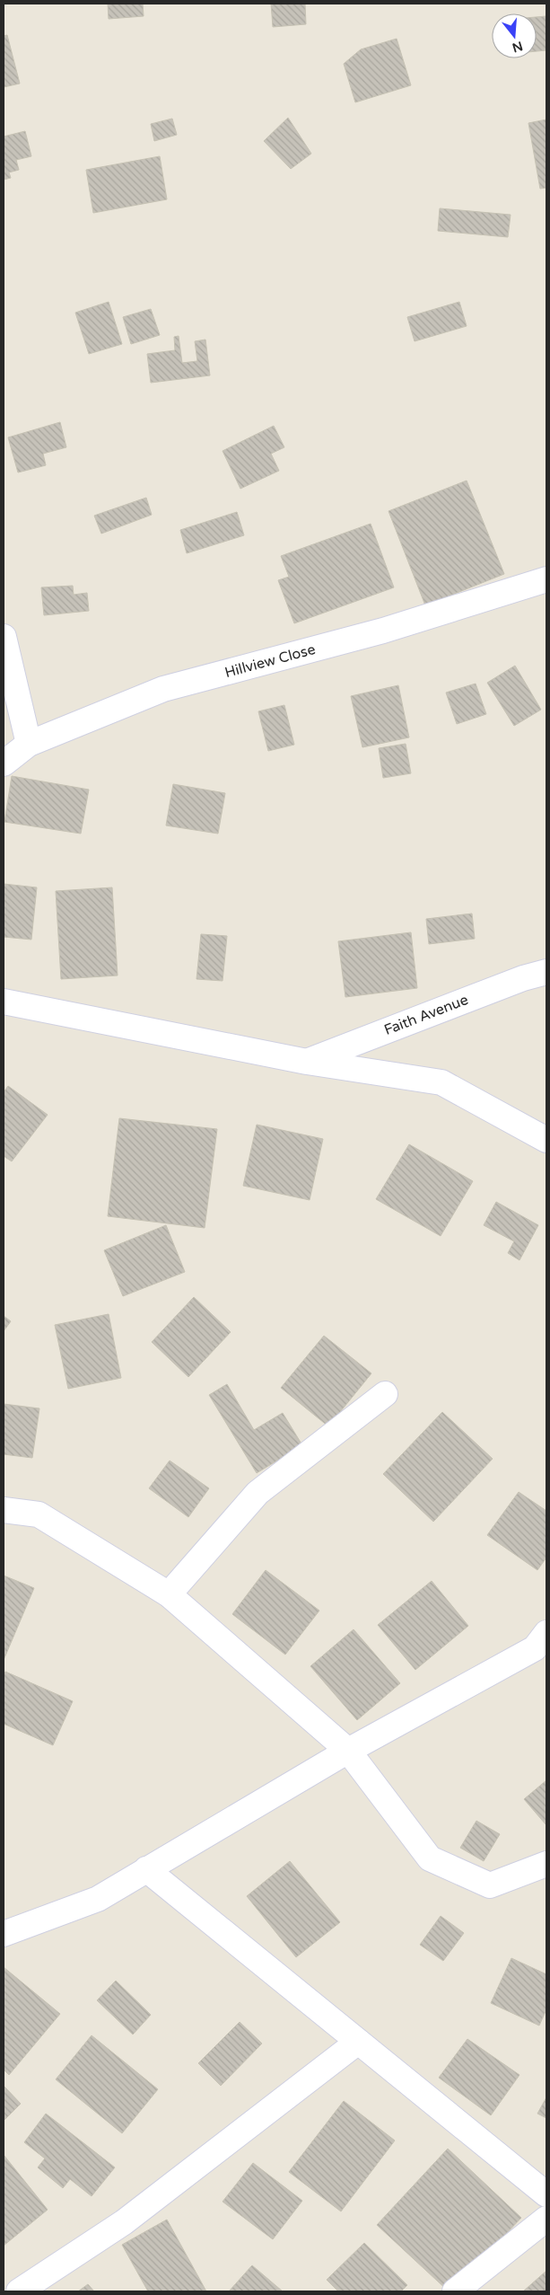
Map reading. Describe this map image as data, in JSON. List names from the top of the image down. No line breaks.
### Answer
{"streets":{"street":["Hillview Close","Faith Avenue"]},"north":"bottom"}
